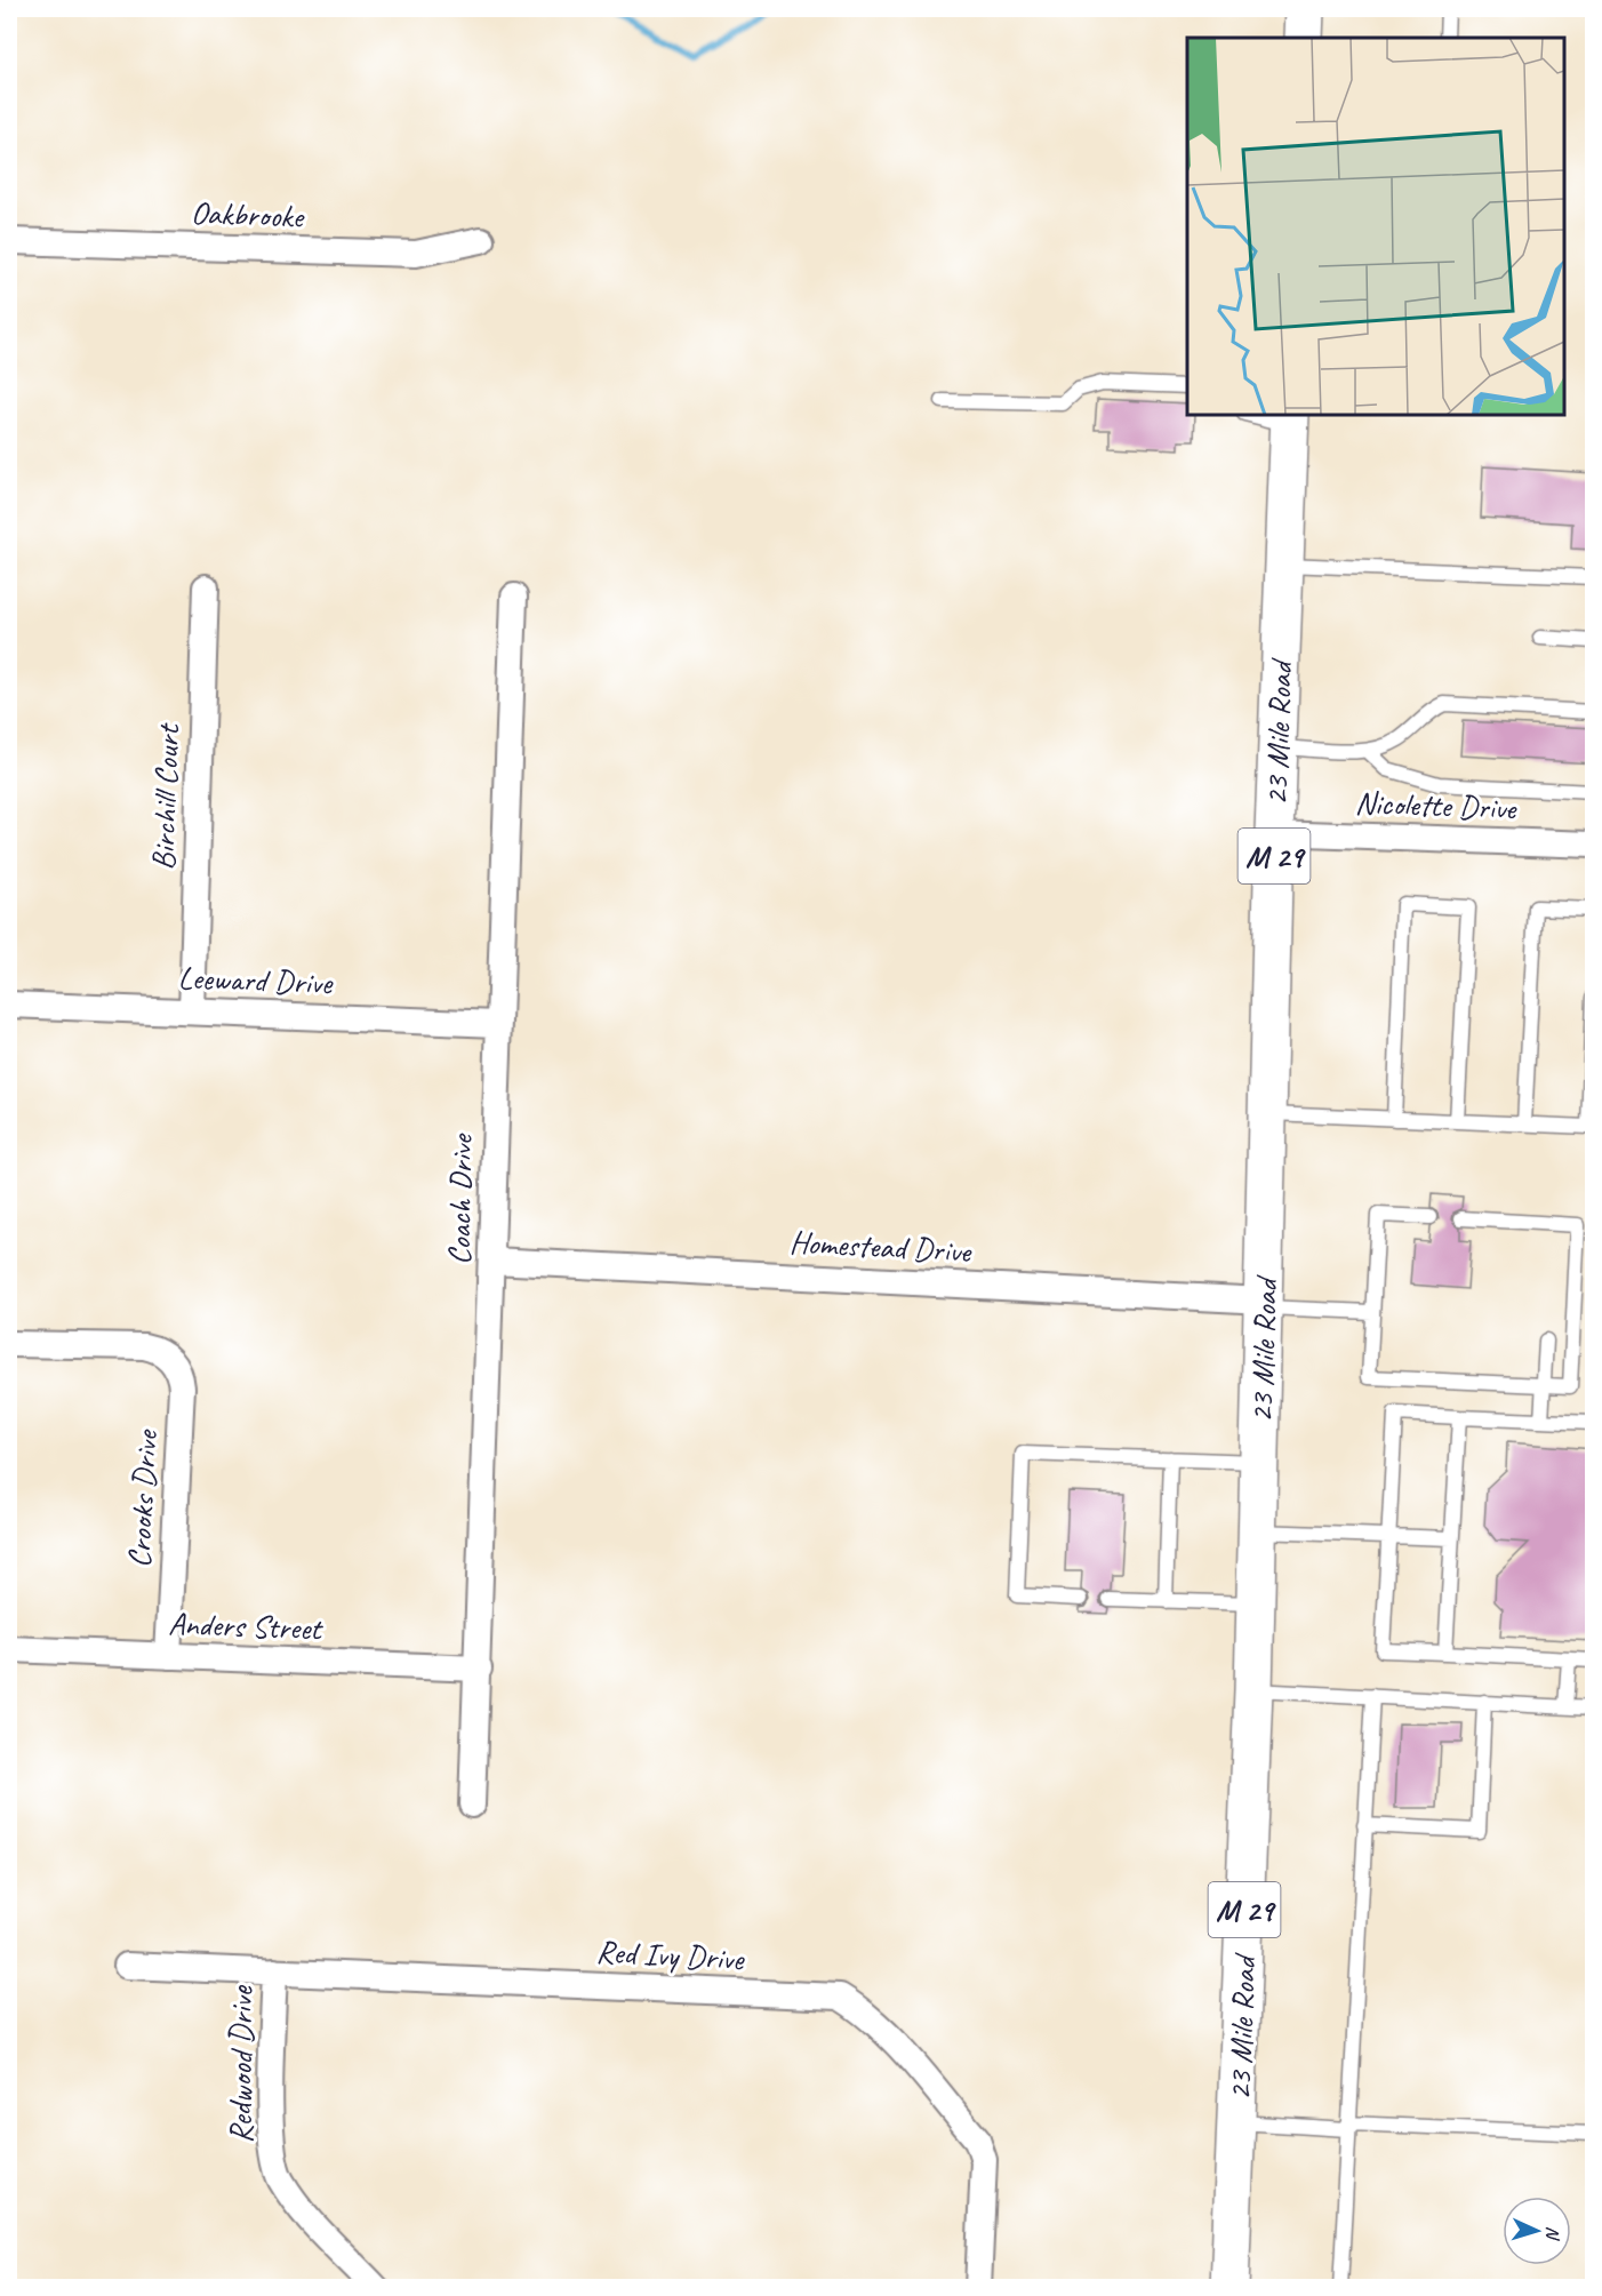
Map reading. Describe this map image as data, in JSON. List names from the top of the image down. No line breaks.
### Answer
{"streets":{"main road":["23 Mile Road","M 29"],"street":["Oakbrooke","Birchill Court","Nicolette Drive","Leeward Drive","Coach Drive","Homestead Drive","Crooks Drive","Anders Street","Red Ivy Drive","Redwood Drive"]},"crossings":[["23 Mile Road","Nicolette Drive"],["23 Mile Road","Homestead Drive"],["Birchill Court","Leeward Drive"],["Leeward Drive","Coach Drive"],["Coach Drive","Homestead Drive"],["Coach Drive","Anders Street"],["Crooks Drive","Anders Street"],["Red Ivy Drive","Redwood Drive"]],"north":"right"}
